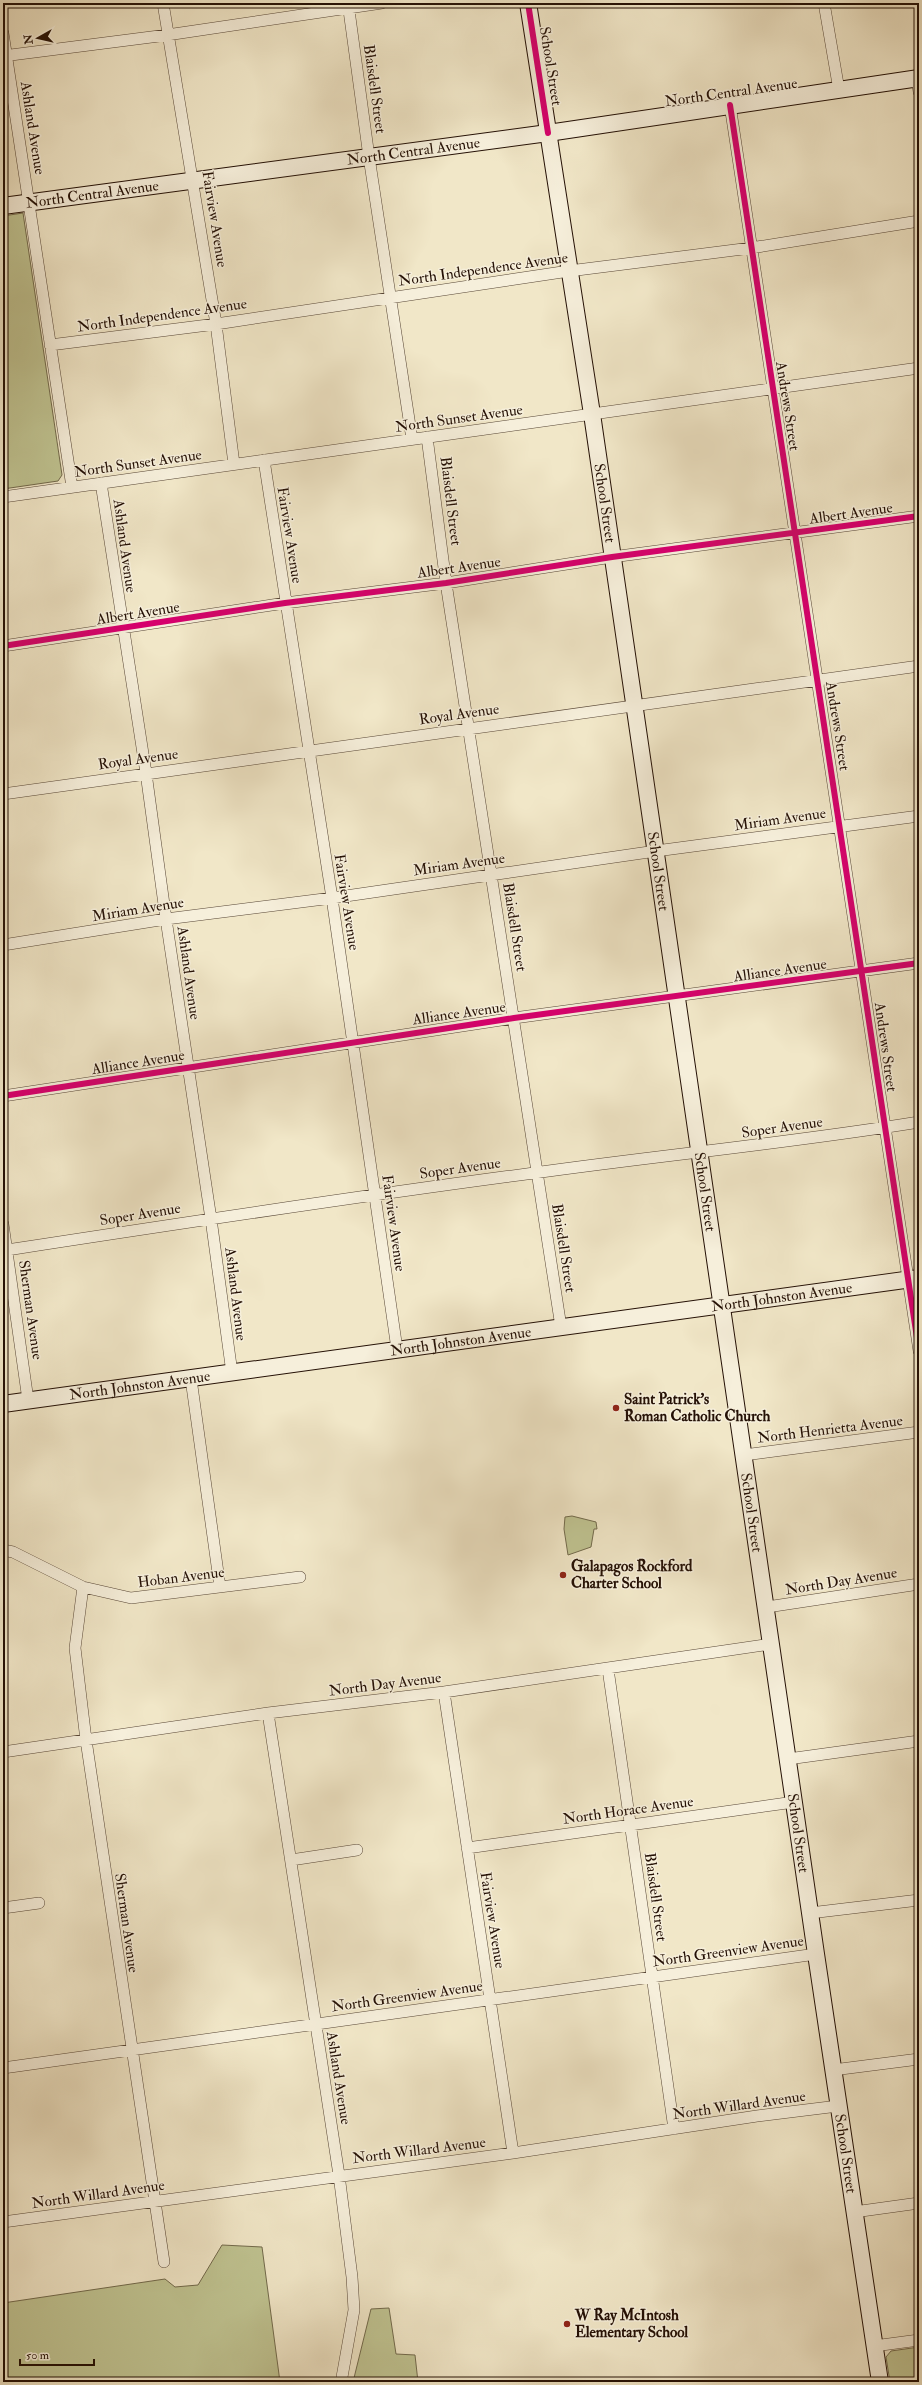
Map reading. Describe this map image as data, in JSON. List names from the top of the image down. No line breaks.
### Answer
{"streets":{"main road":["School Street","North Central Avenue","North Johnston Avenue"],"street":["Blaisdell Street","Ashland Avenue","Fairview Avenue","North Independence Avenue","Andrews Street","North Sunset Avenue","Albert Avenue","Royal Avenue","Miriam Avenue","Alliance Avenue","Soper Avenue","Sherman Avenue","North Henrietta Avenue","Hoban Avenue","North Day Avenue","North Horace Avenue","North Greenview Avenue","North Willard Avenue"]},"crossings":[["School Street","North Central Avenue"],["School Street","North Independence Avenue"],["School Street","North Sunset Avenue"],["School Street","Albert Avenue"],["School Street","Royal Avenue"],["School Street","Miriam Avenue"],["School Street","Alliance Avenue"],["School Street","Soper Avenue"],["School Street","North Johnston Avenue"],["School Street","North Henrietta Avenue"],["School Street","North Day Avenue"],["School Street","North Horace Avenue"],["School Street","North Greenview Avenue"],["School Street","North Willard Avenue"],["Blaisdell Street","North Central Avenue"],["Blaisdell Street","North Independence Avenue"],["Blaisdell Street","North Sunset Avenue"],["Blaisdell Street","Albert Avenue"],["Blaisdell Street","Royal Avenue"],["Blaisdell Street","Miriam Avenue"],["Blaisdell Street","Alliance Avenue"],["Blaisdell Street","Soper Avenue"],["Blaisdell Street","North Johnston Avenue"],["Blaisdell Street","North Day Avenue"],["Blaisdell Street","North Horace Avenue"],["Blaisdell Street","North Greenview Avenue"],["Blaisdell Street","North Willard Avenue"],["North Central Avenue","Ashland Avenue"],["North Central Avenue","Fairview Avenue"],["North Central Avenue","Andrews Street"],["Ashland Avenue","North Independence Avenue"],["Ashland Avenue","North Sunset Avenue"],["Ashland Avenue","Albert Avenue"],["Ashland Avenue","Royal Avenue"],["Ashland Avenue","Miriam Avenue"],["Ashland Avenue","Alliance Avenue"],["Ashland Avenue","Soper Avenue"],["Ashland Avenue","North Johnston Avenue"],["Ashland Avenue","North Day Avenue"],["Ashland Avenue","North Greenview Avenue"],["Ashland Avenue","North Willard Avenue"],["Fairview Avenue","North Independence Avenue"],["Fairview Avenue","North Sunset Avenue"],["Fairview Avenue","Albert Avenue"],["Fairview Avenue","Royal Avenue"],["Fairview Avenue","Miriam Avenue"],["Fairview Avenue","Alliance Avenue"],["Fairview Avenue","Soper Avenue"],["Fairview Avenue","North Johnston Avenue"],["Fairview Avenue","North Day Avenue"],["Fairview Avenue","North Horace Avenue"],["Fairview Avenue","North Greenview Avenue"],["Fairview Avenue","North Willard Avenue"],["North Independence Avenue","Andrews Street"],["Andrews Street","North Sunset Avenue"],["Andrews Street","Albert Avenue"],["Andrews Street","Royal Avenue"],["Andrews Street","Miriam Avenue"],["Andrews Street","Alliance Avenue"],["Andrews Street","Soper Avenue"],["Andrews Street","North Johnston Avenue"],["Soper Avenue","Sherman Avenue"],["North Johnston Avenue","Sherman Avenue"],["Sherman Avenue","Hoban Avenue"],["Sherman Avenue","North Day Avenue"],["Sherman Avenue","North Greenview Avenue"],["Sherman Avenue","North Willard Avenue"]],"places":["Saint Patrick's Roman Catholic Church","Galapagos Rockford Charter School","W Ray McIntosh Elementary School"],"scale_bar":"50 m","north":"left"}
